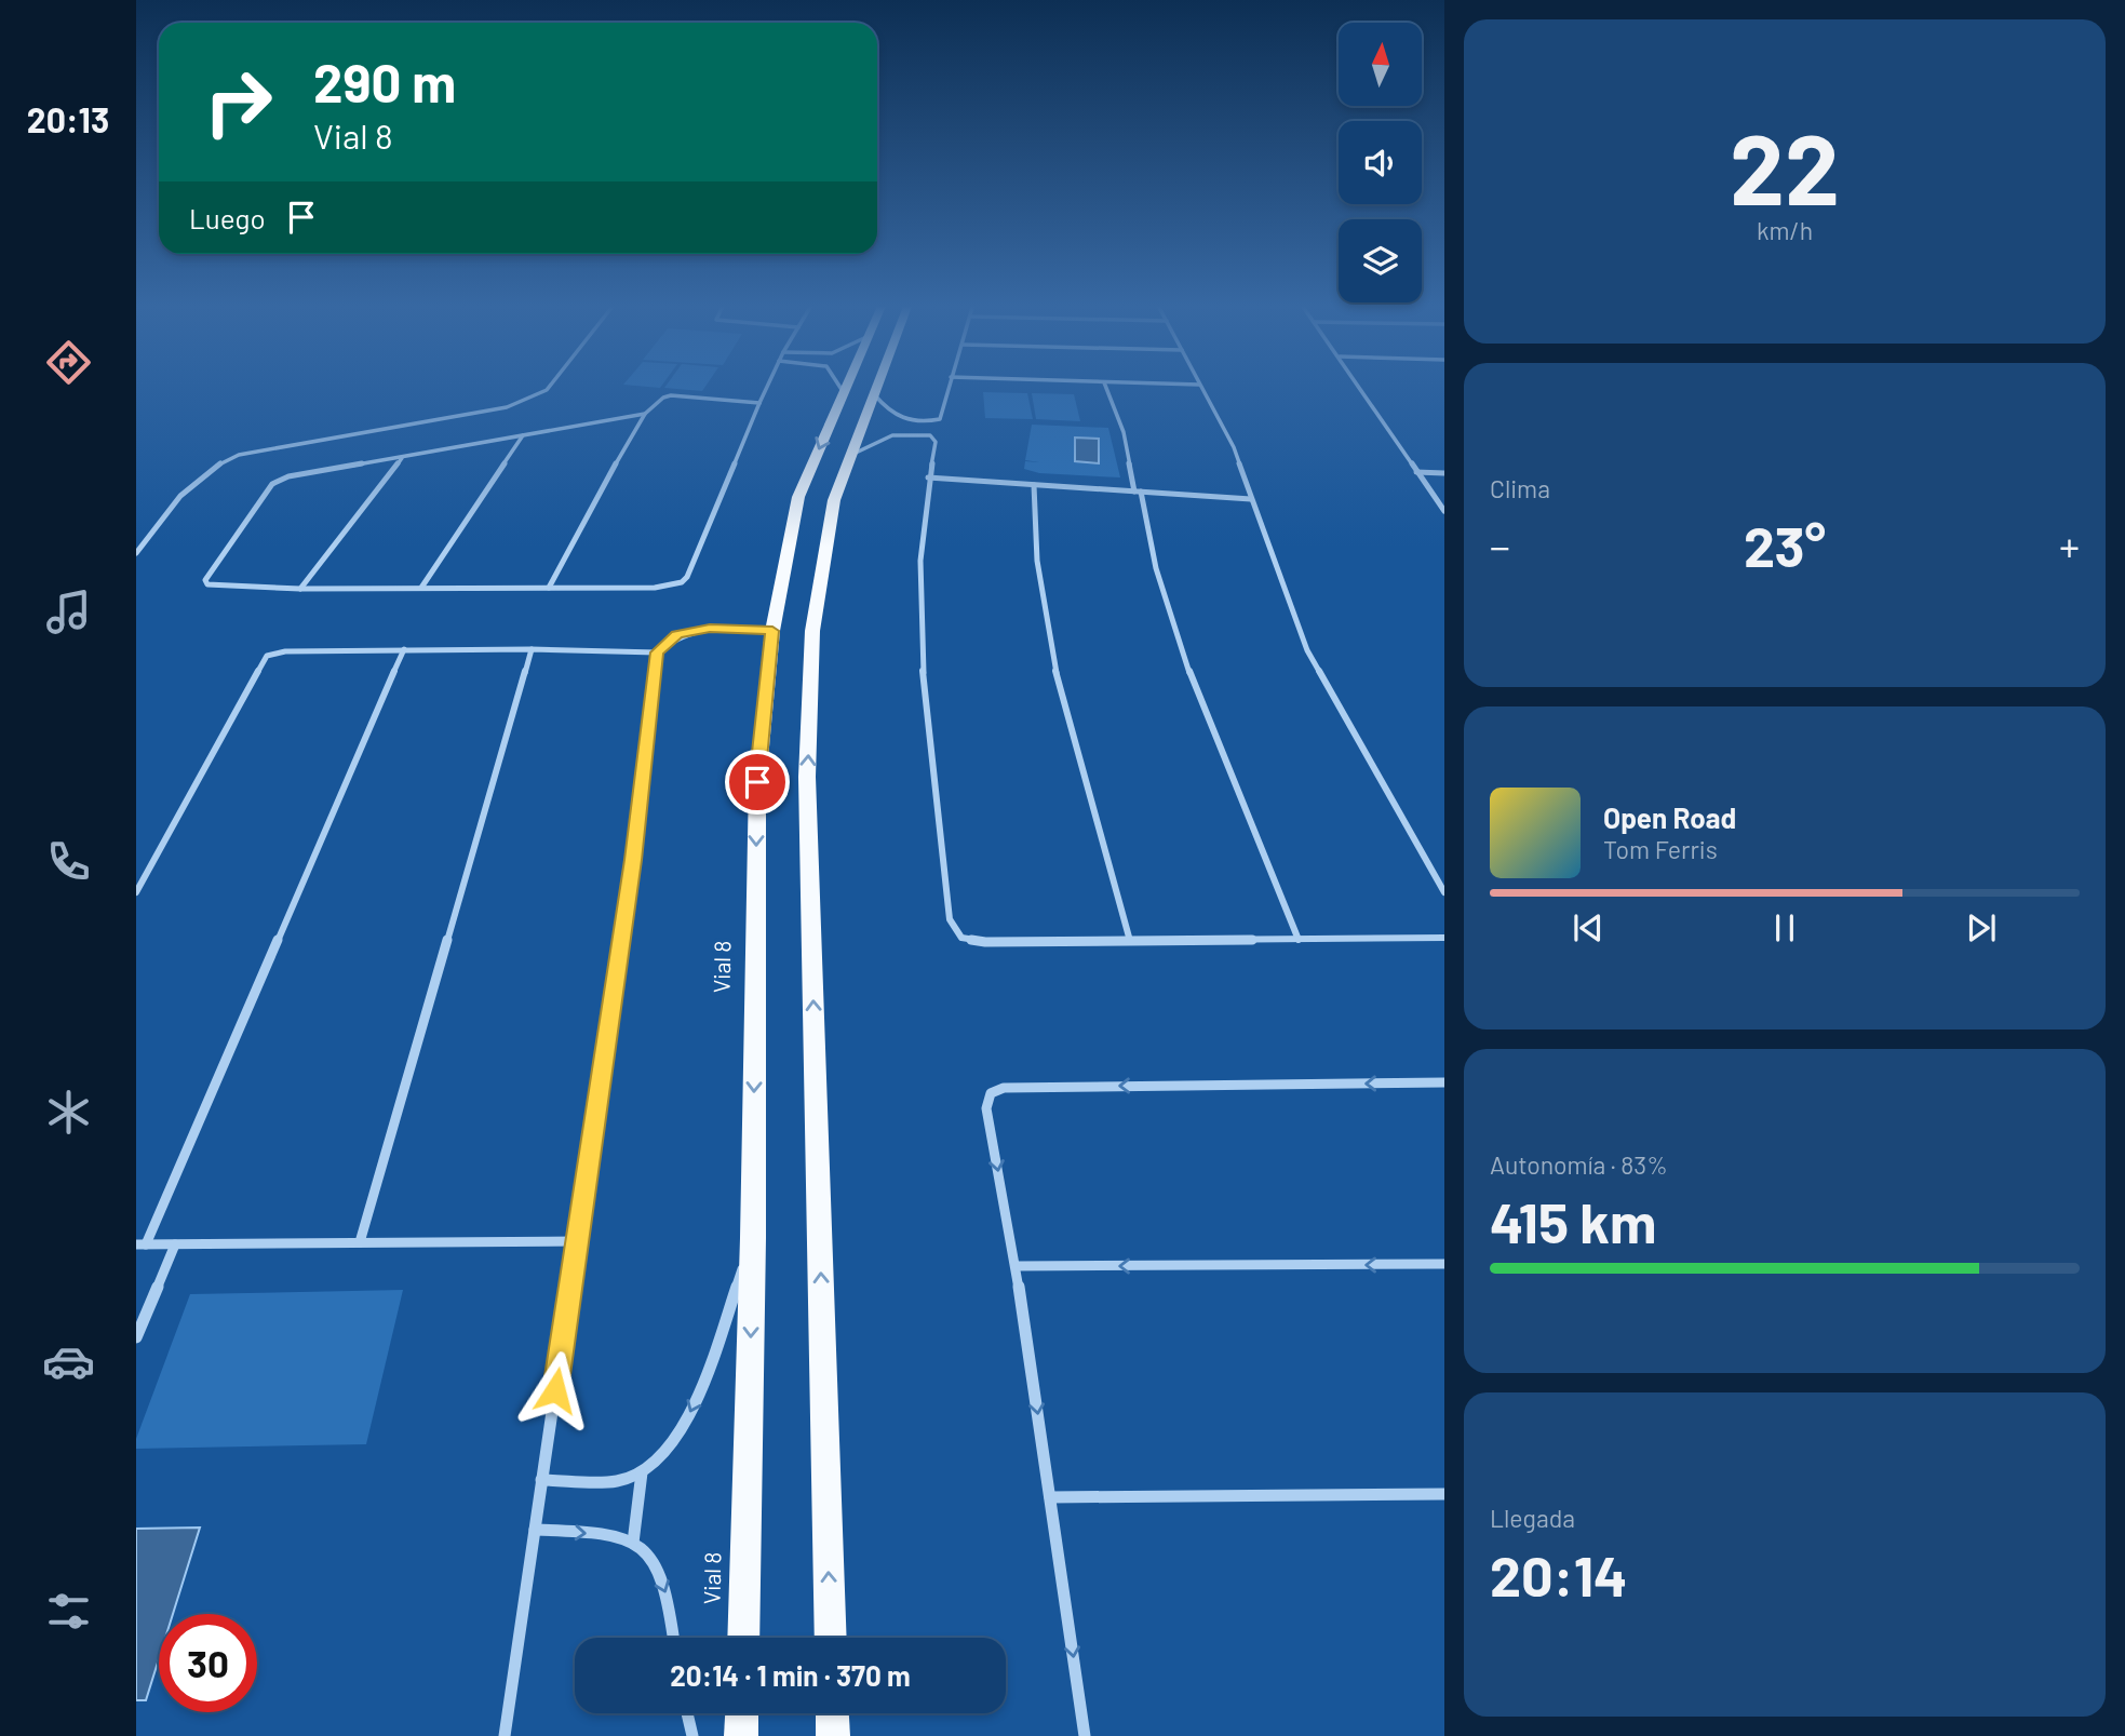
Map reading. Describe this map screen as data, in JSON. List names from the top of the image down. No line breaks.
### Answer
{"streets":{"main road":["Vial 8"]},"north":"top","page":{"tabs":"20:13","tile":[["22","km/h"],"Clima",["Autonomía · 83%","415 km"],["Llegada","20:14"]],"turn":["290 m","Vial 8"],"then":"Luego","heat":["−","23°","+"],"song":["Open Road","Tom Ferris"],"limit":"30","trip":"20:14 · 1 min · 370 m"}}
